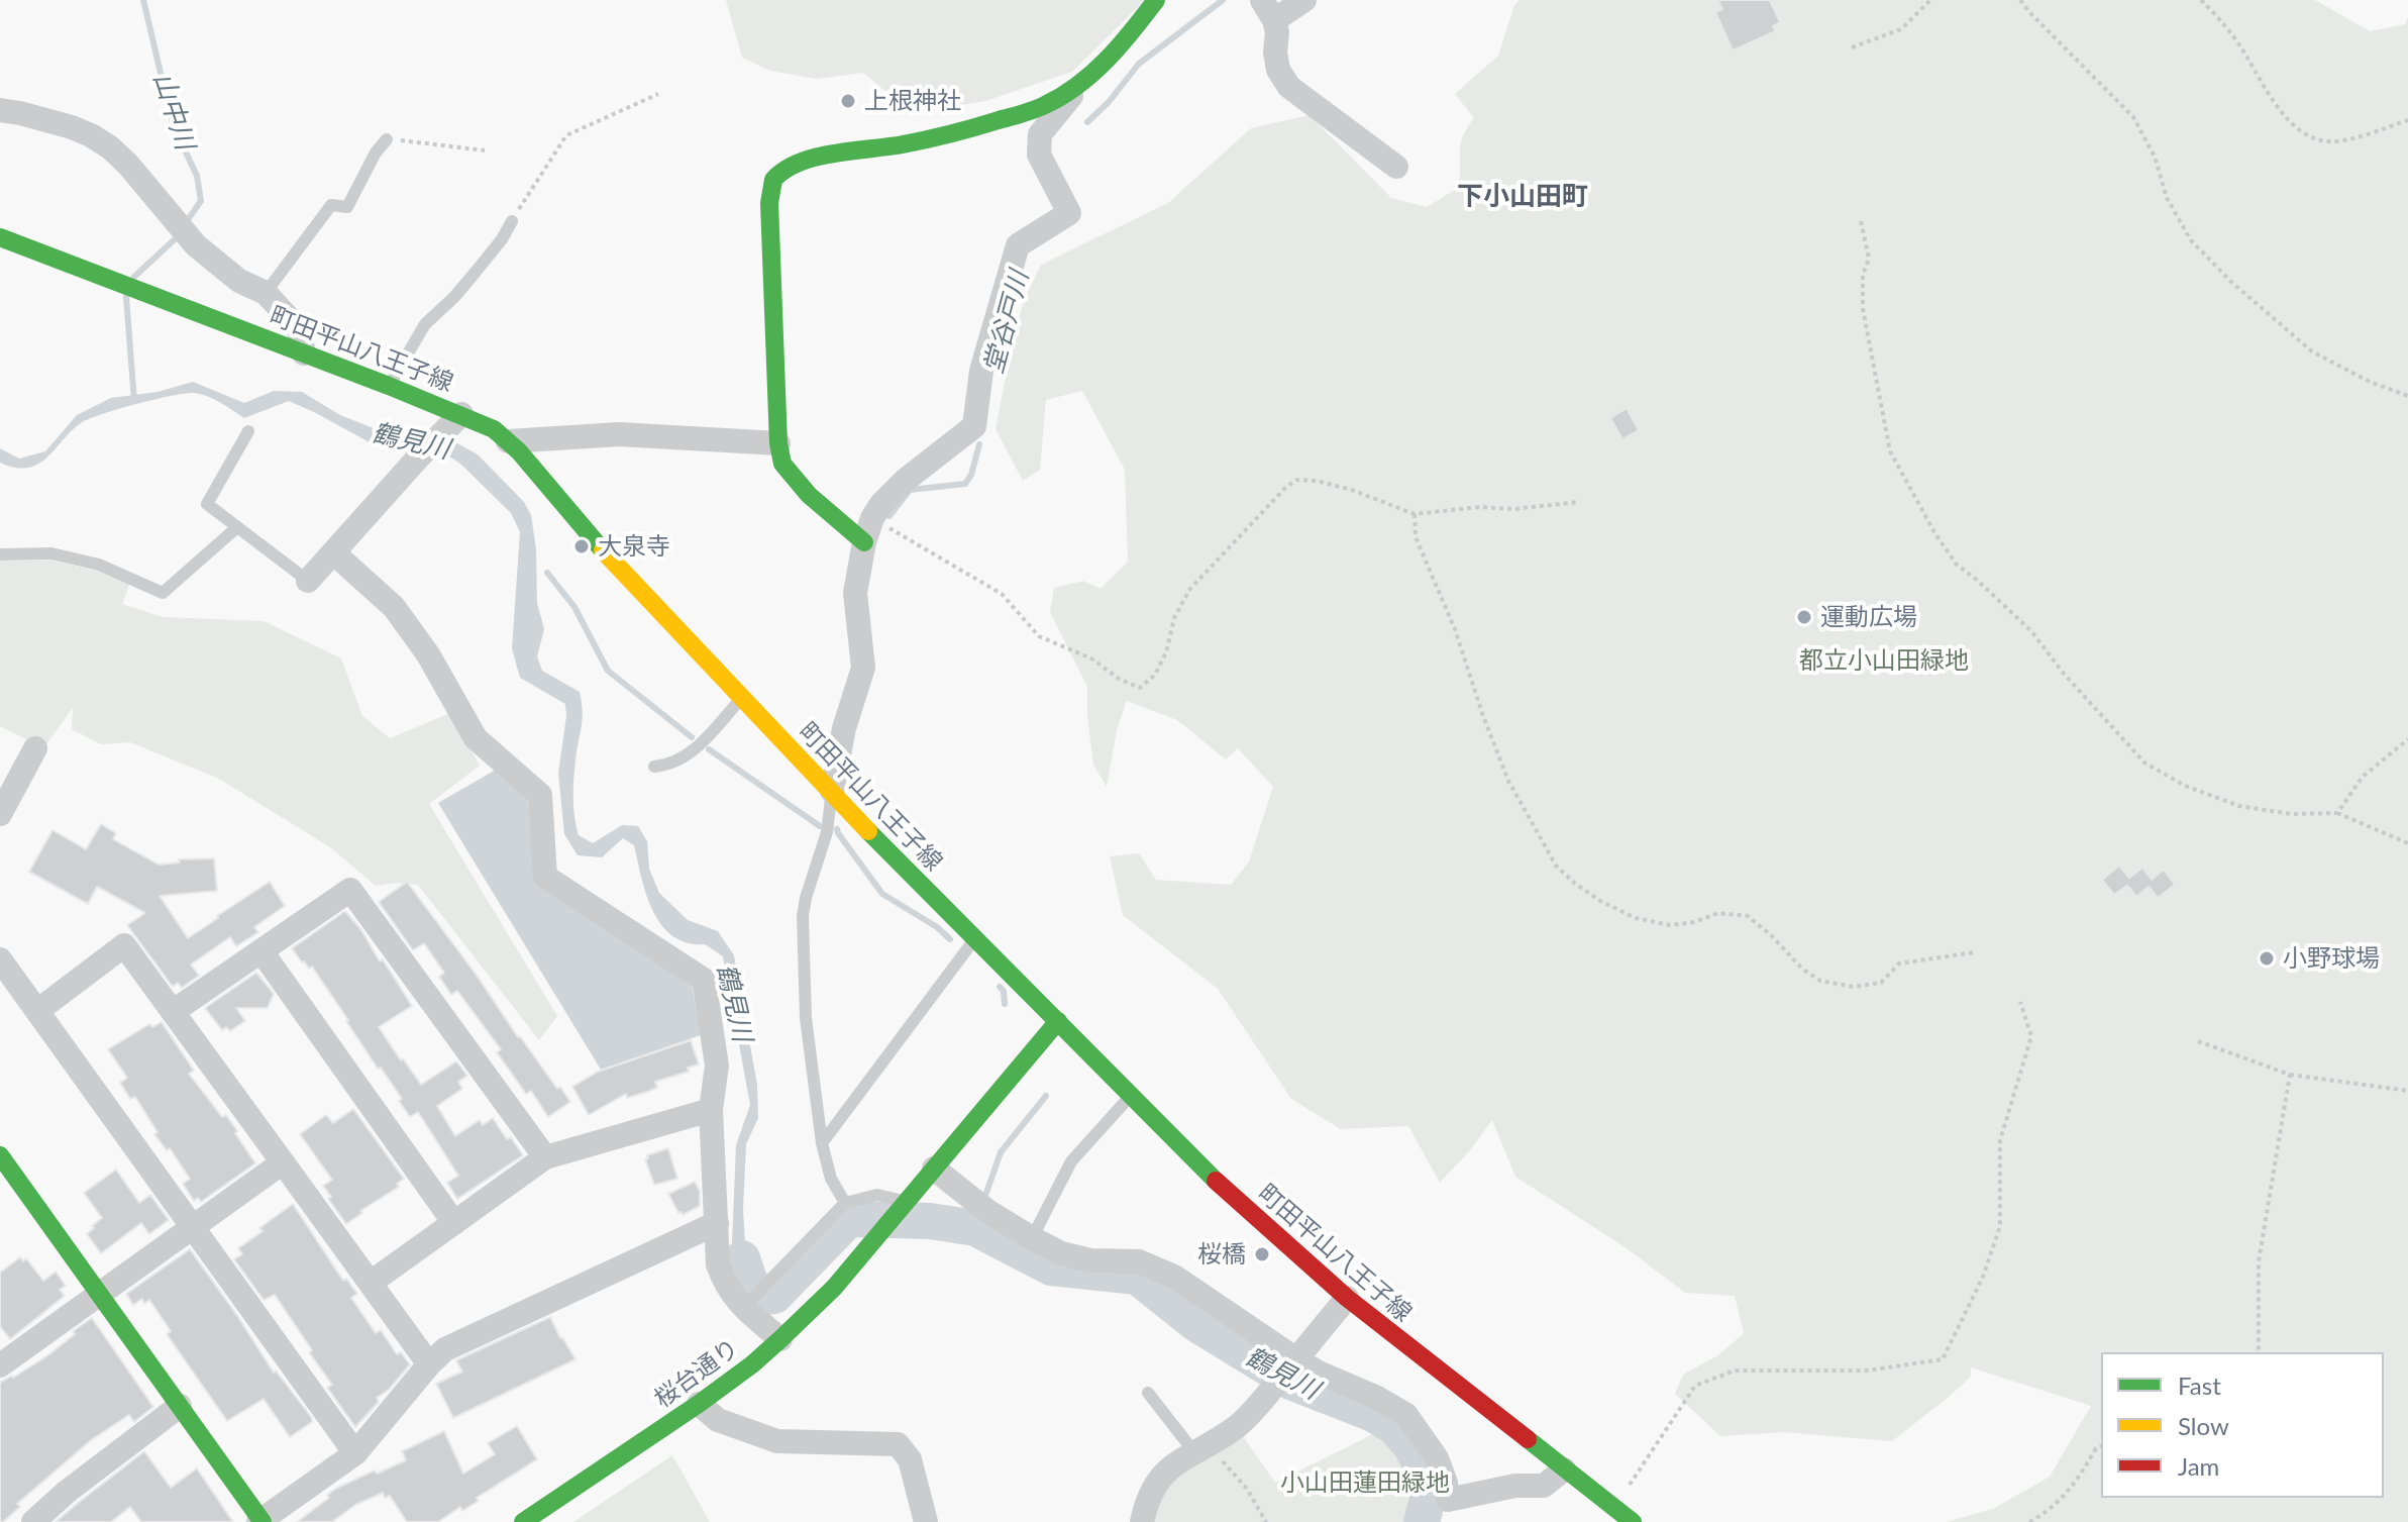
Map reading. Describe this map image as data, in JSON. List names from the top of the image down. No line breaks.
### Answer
{"streets":{"main road":["町田平山八王子線","桜台通り"]},"districts":["下小山田町"],"water":["山中川","堂谷戸川","鶴見川"],"parks":["都立小山田緑地","小山田蓮田緑地"],"places":["上根神社","大泉寺","運動広場","小野球場","桜橋"],"legend":["Fast","Slow","Jam"]}
